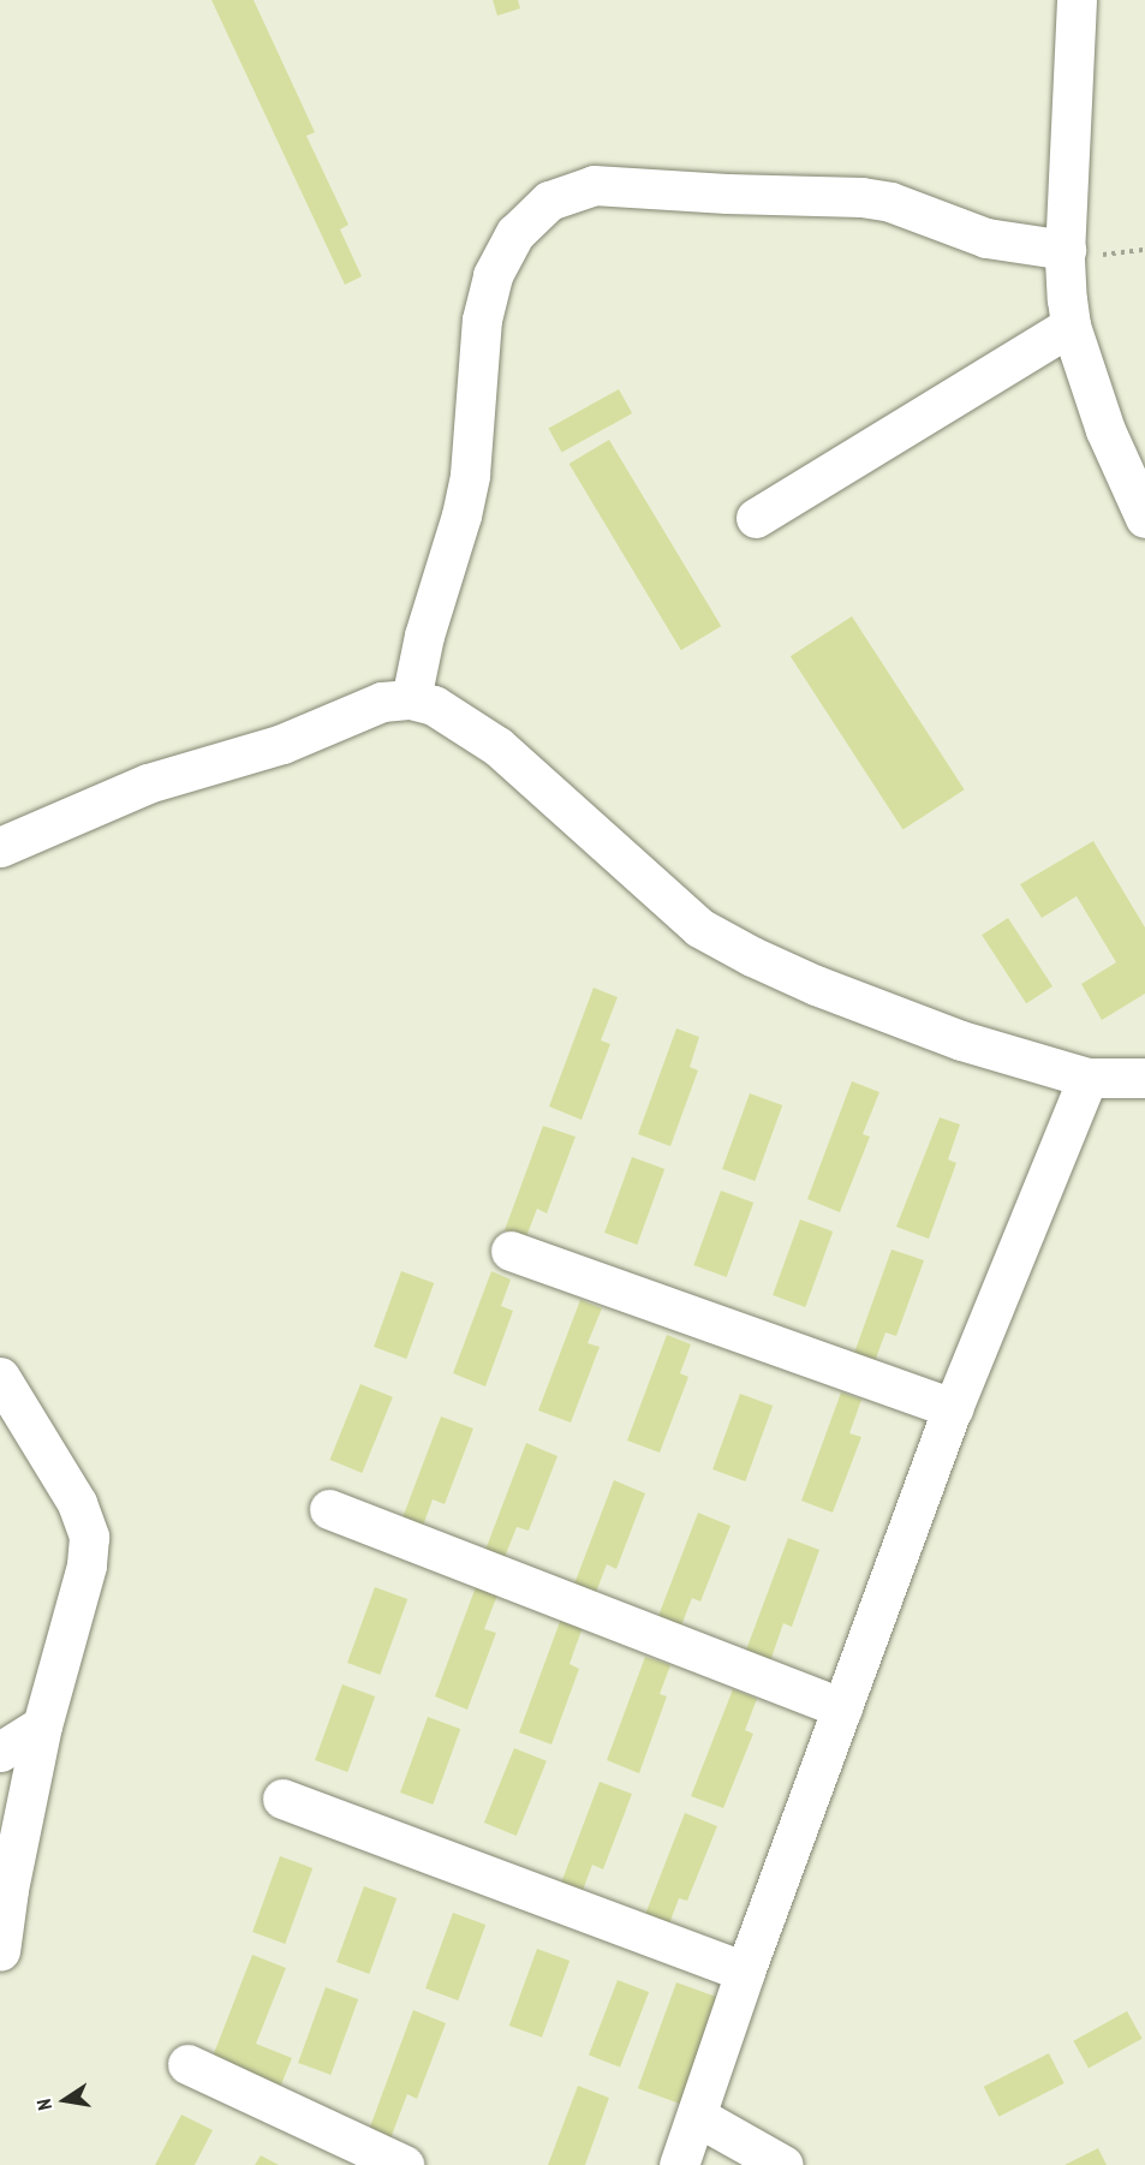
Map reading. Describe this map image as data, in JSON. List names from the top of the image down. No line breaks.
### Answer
{"north":"left"}
